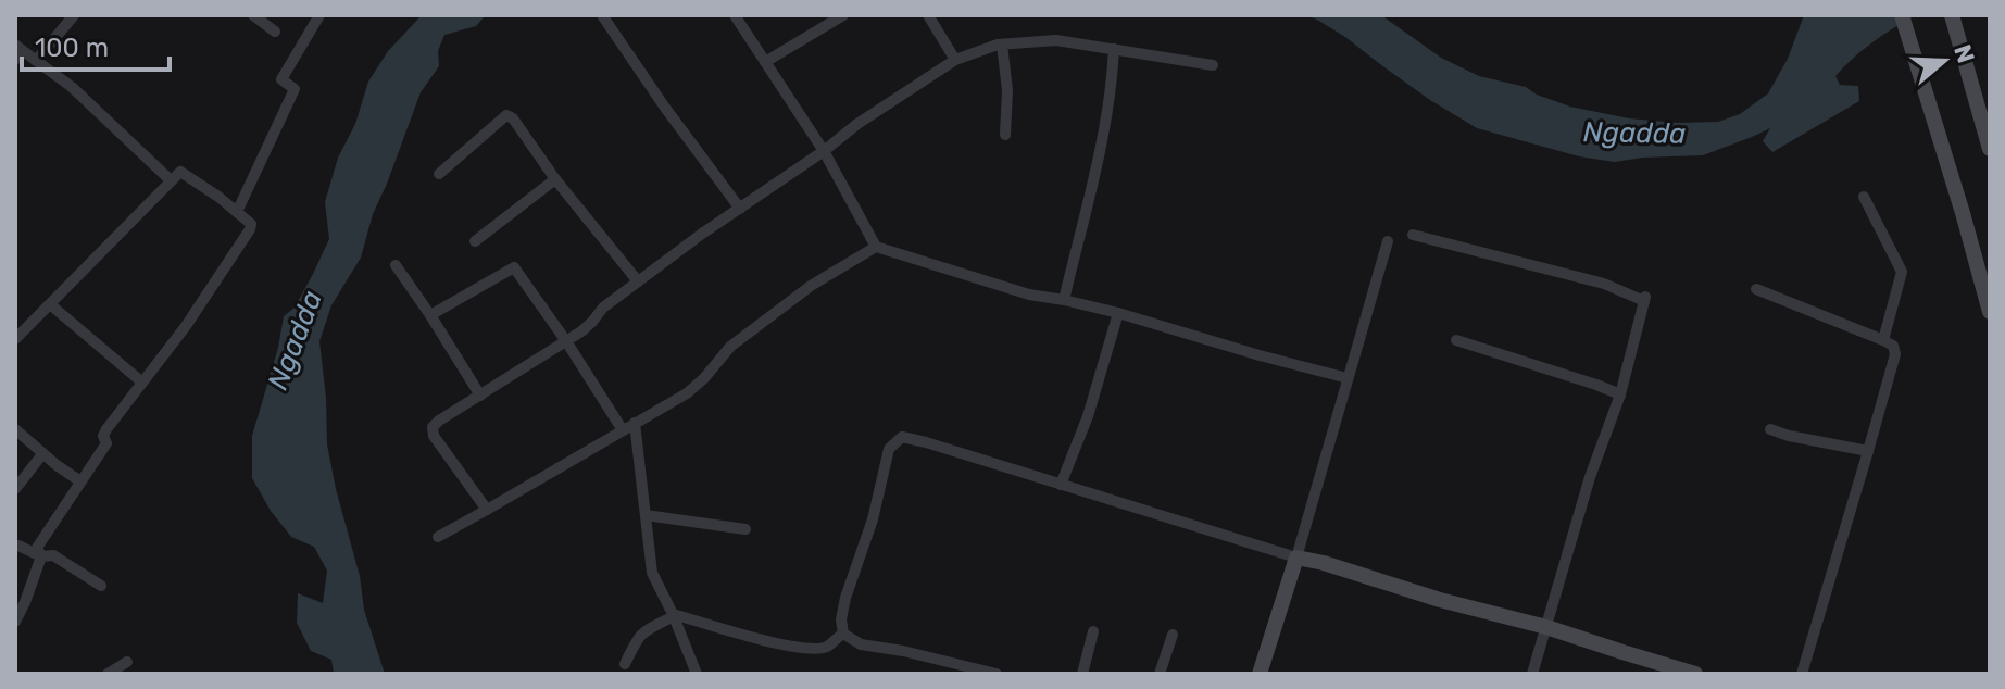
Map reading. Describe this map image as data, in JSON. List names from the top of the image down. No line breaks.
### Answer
{"water":["Ngadda"],"scale_bar":"100 m","north":"right"}
